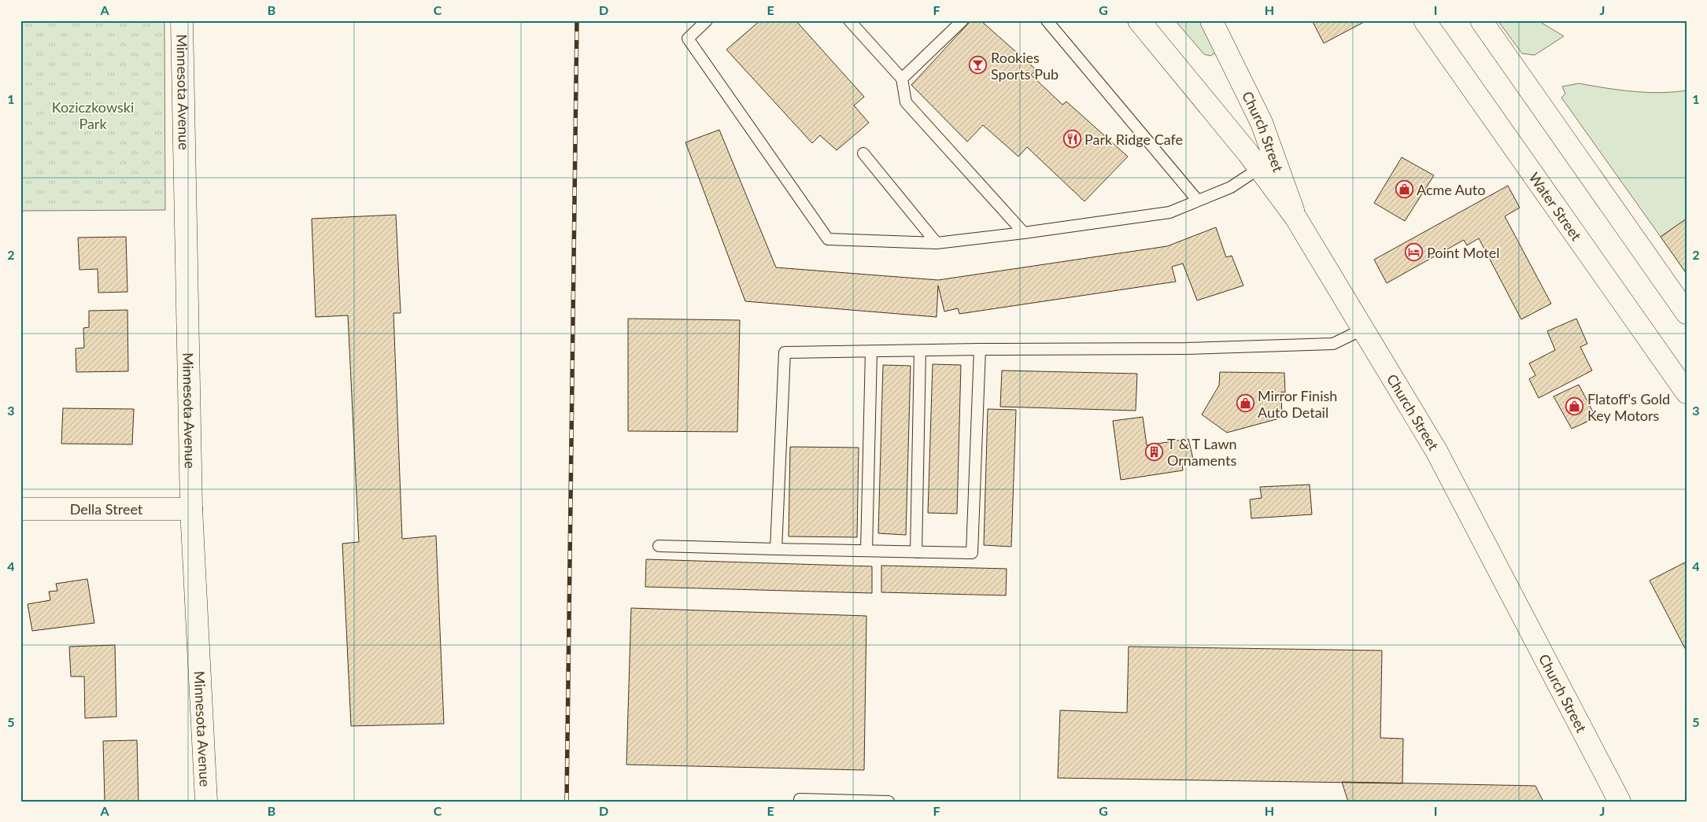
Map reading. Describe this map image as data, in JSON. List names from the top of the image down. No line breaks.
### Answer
{"streets":{"main road":["Minnesota Avenue","Church Street","Water Street","Della Street"]},"crossings":[["Minnesota Avenue","Della Street"]],"parks":["Koziczkowski Park"],"places":{"bar":["Rookies Sports Pub"],"restaurant":["Park Ridge Cafe"],"shop":["Acme Auto","Mirror Finish Auto Detail","Flatoff's Gold Key Motors"],"hotel":["Point Motel"],"building":["T & T Lawn Ornaments"]},"grid":{"columns":["A","B","C","D","E","F","G","H","I","J"],"rows":["1","2","3","4","5"]}}
